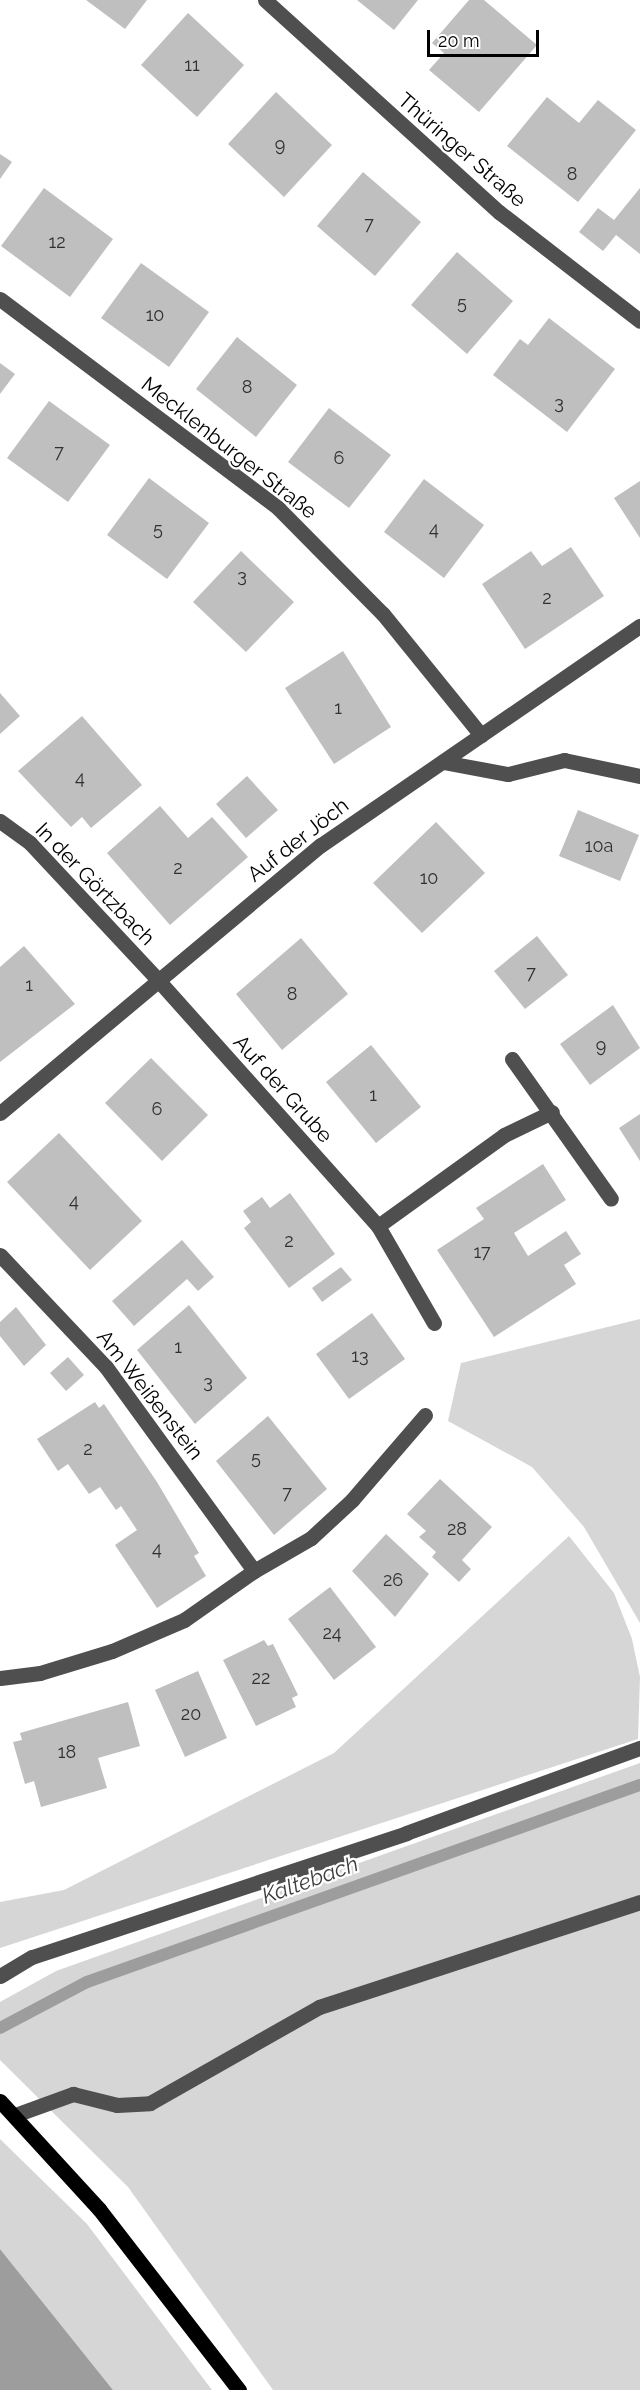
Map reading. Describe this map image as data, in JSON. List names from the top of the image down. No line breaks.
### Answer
{"streets":{"street":["Thüringer Straße","Mecklenburger Straße","Auf der Jöch","In der Görtzbach","Auf der Grube","Am Weißenstein"]},"crossings":[["Mecklenburger Straße","Auf der Jöch"],["Auf der Jöch","In der Görtzbach"],["Auf der Jöch","Auf der Grube"],["In der Görtzbach","Auf der Grube"]],"water":["Kaltebach"],"house_numbers":["11","9","8","7","12","5","10","8","3","7","6","5","4","3","2","1","4","10a","2","10","7","1","8","9","1","6","4","2","17","1","13","3","2","5","7","28","4","26","24","22","20","18"],"scale_bar":"20 m"}
